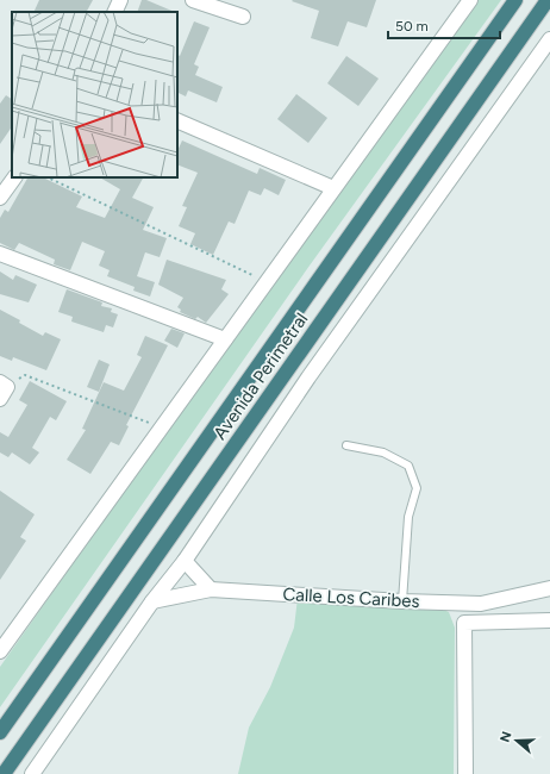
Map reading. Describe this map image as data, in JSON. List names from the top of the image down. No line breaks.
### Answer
{"streets":{"highway":["Avenida Perimetral"],"street":["Calle Los Caribes"]},"scale_bar":"50 m","north":"left"}
